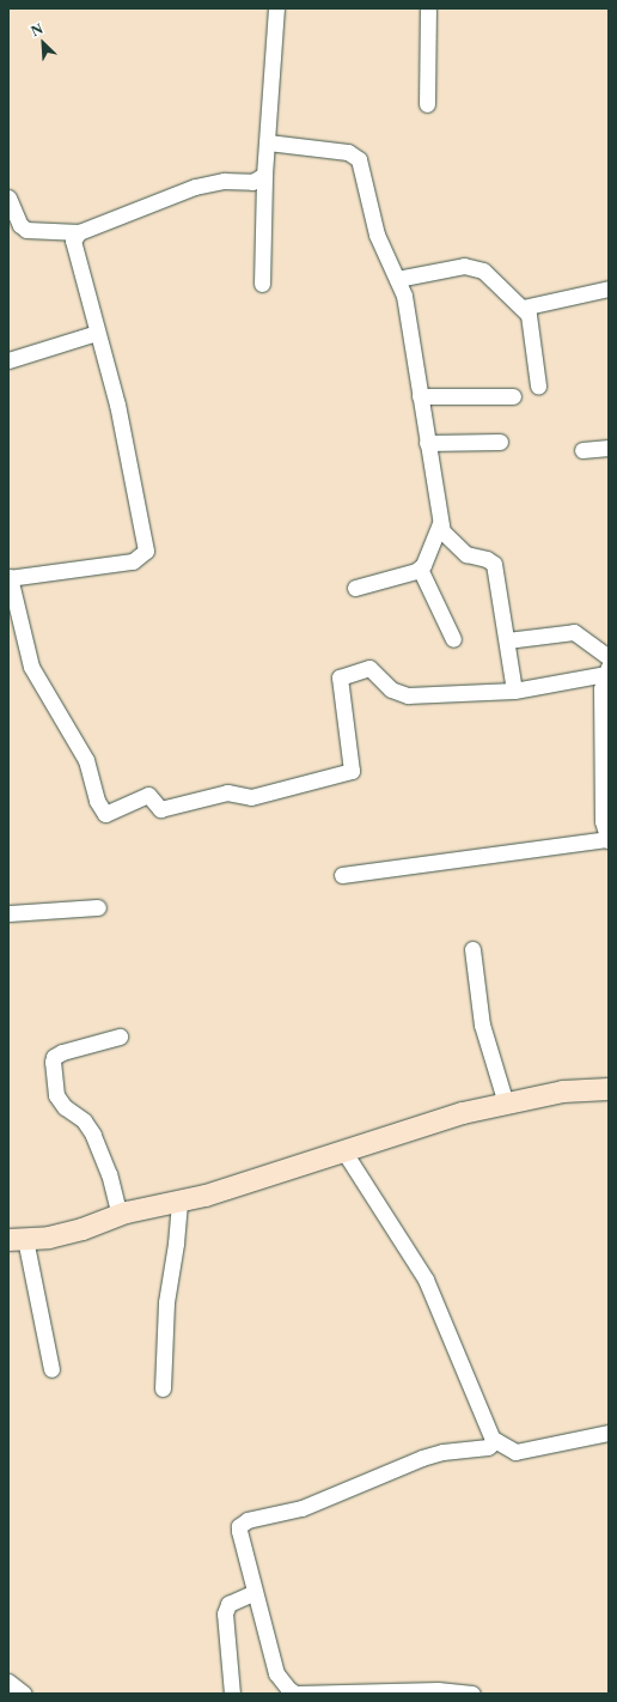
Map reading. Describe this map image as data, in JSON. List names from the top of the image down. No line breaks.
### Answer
{"north":"top left"}
